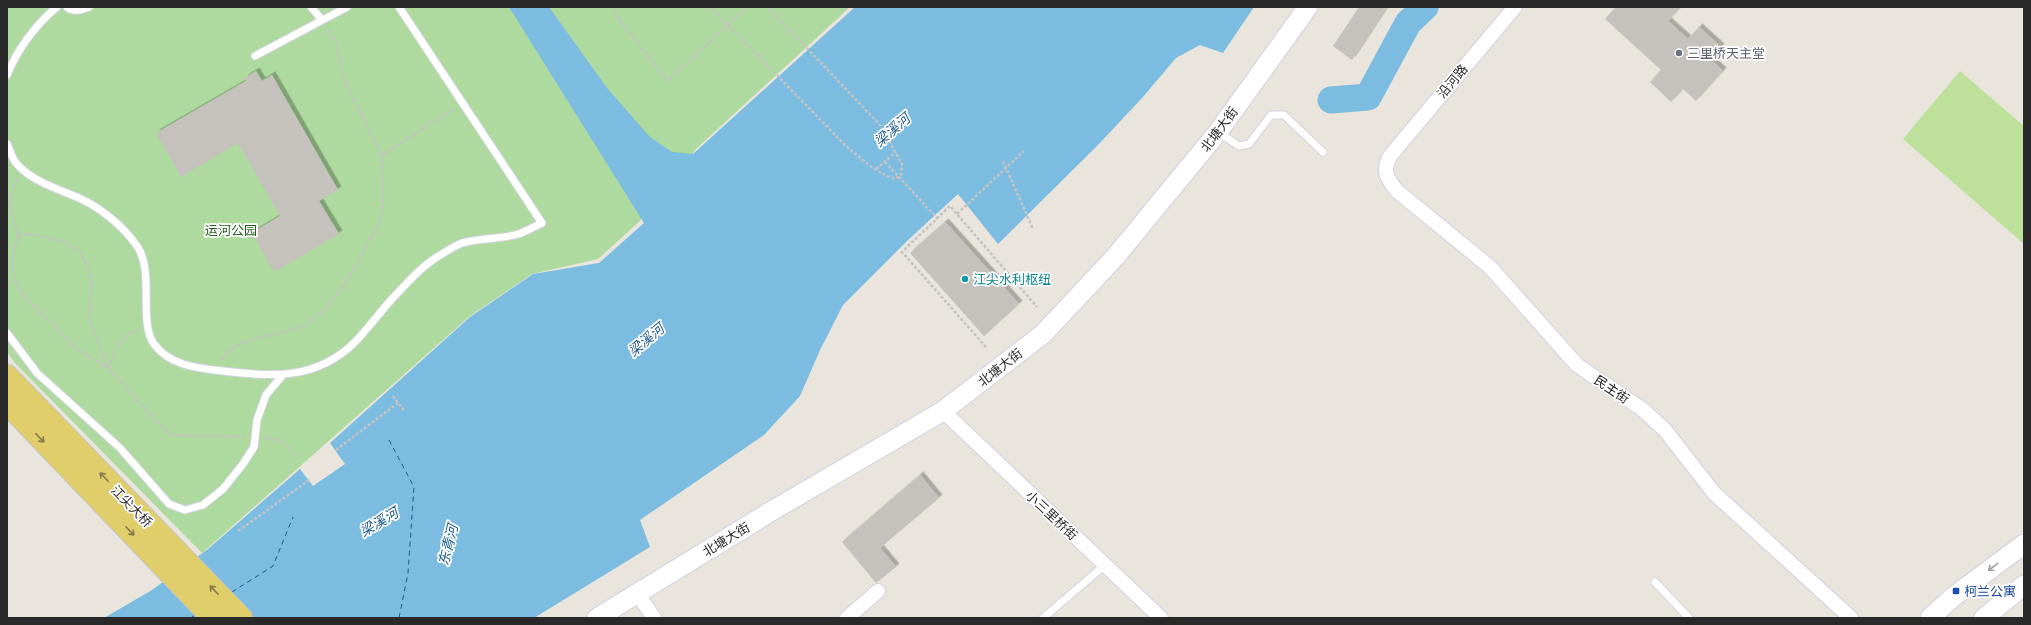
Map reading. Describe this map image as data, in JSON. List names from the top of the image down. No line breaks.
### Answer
{"streets":{"main road":["北塘大街","江尖大桥"],"street":["沿河路","民主街","小三里桥街"]},"crossings":[["沿河路","民主街"],["北塘大街","小三里桥街"]],"water":["梁溪河","东青河"],"parks":["运河公园"],"places":{"other":["三里桥天主堂","江尖水利枢纽"],"transit":["柯兰公寓"]}}
